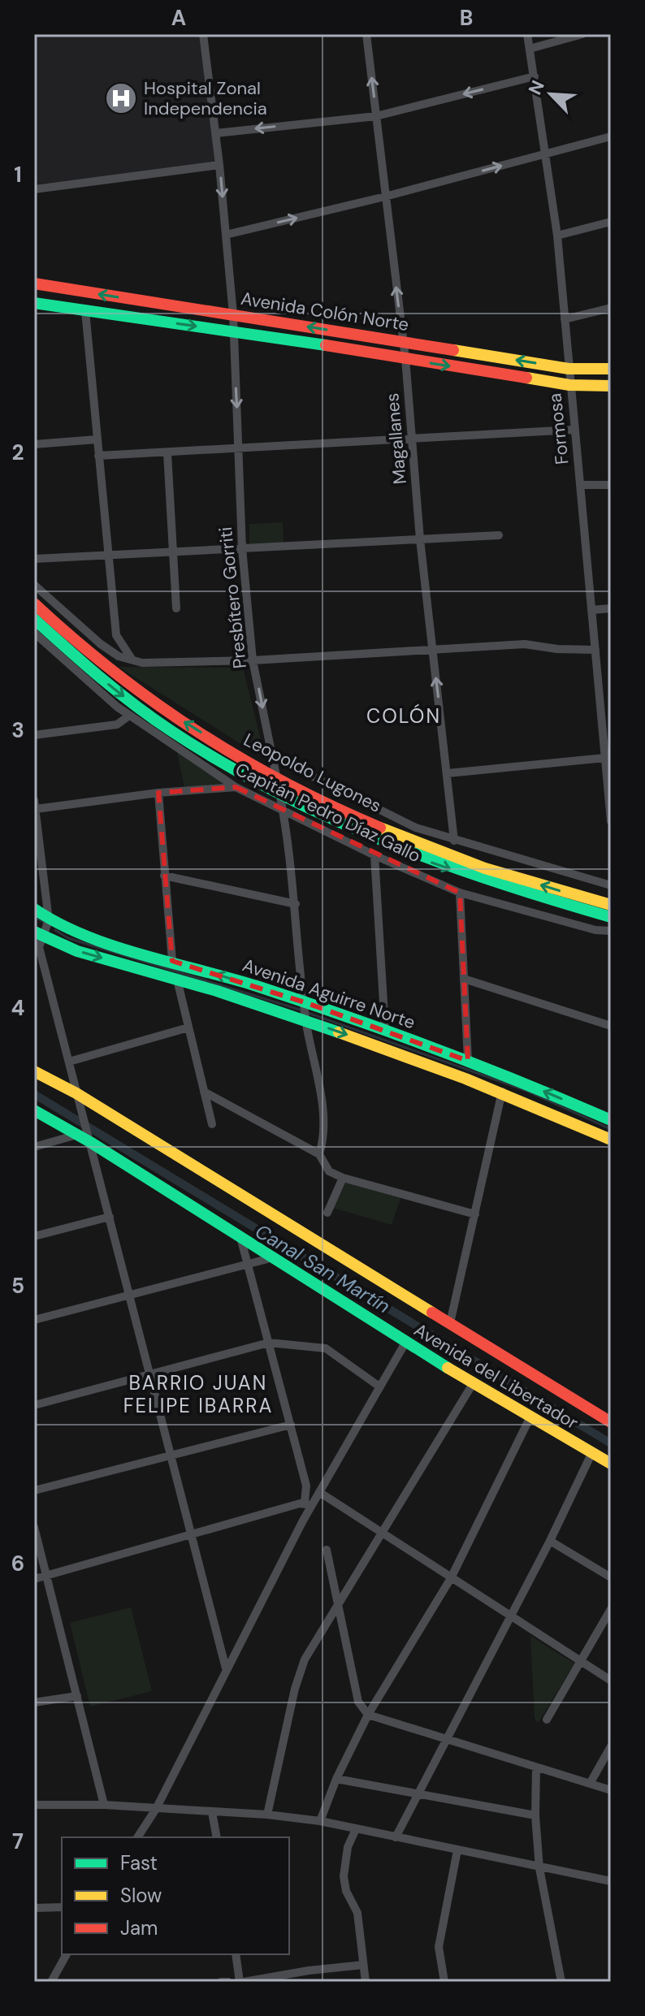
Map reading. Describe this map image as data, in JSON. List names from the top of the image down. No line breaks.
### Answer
{"streets":{"main road":["Avenida Colón Norte","Leopoldo Lugones","Avenida Aguirre Norte","Avenida del Libertador"],"street":["Formosa","Magallanes","Presbítero Gorriti","Capitán Pedro Díaz Gallo"]},"crossings":[["Avenida Colón Norte","Formosa"],["Avenida Colón Norte","Magallanes"],["Avenida Colón Norte","Presbítero Gorriti"],["Magallanes","Capitán Pedro Díaz Gallo"],["Presbítero Gorriti","Leopoldo Lugones"],["Presbítero Gorriti","Capitán Pedro Díaz Gallo"],["Presbítero Gorriti","Avenida Aguirre Norte"]],"one_way":["Magallanes"],"districts":["COLÓN","BARRIO JUAN FELIPE IBARRA"],"water":["Canal San Martín"],"places":{"hospital":["Hospital Zonal Independencia"]},"legend":["Fast","Slow","Jam"],"north":"top left","grid":{"columns":["A","B"],"rows":["1","2","3","4","5","6","7"]}}
